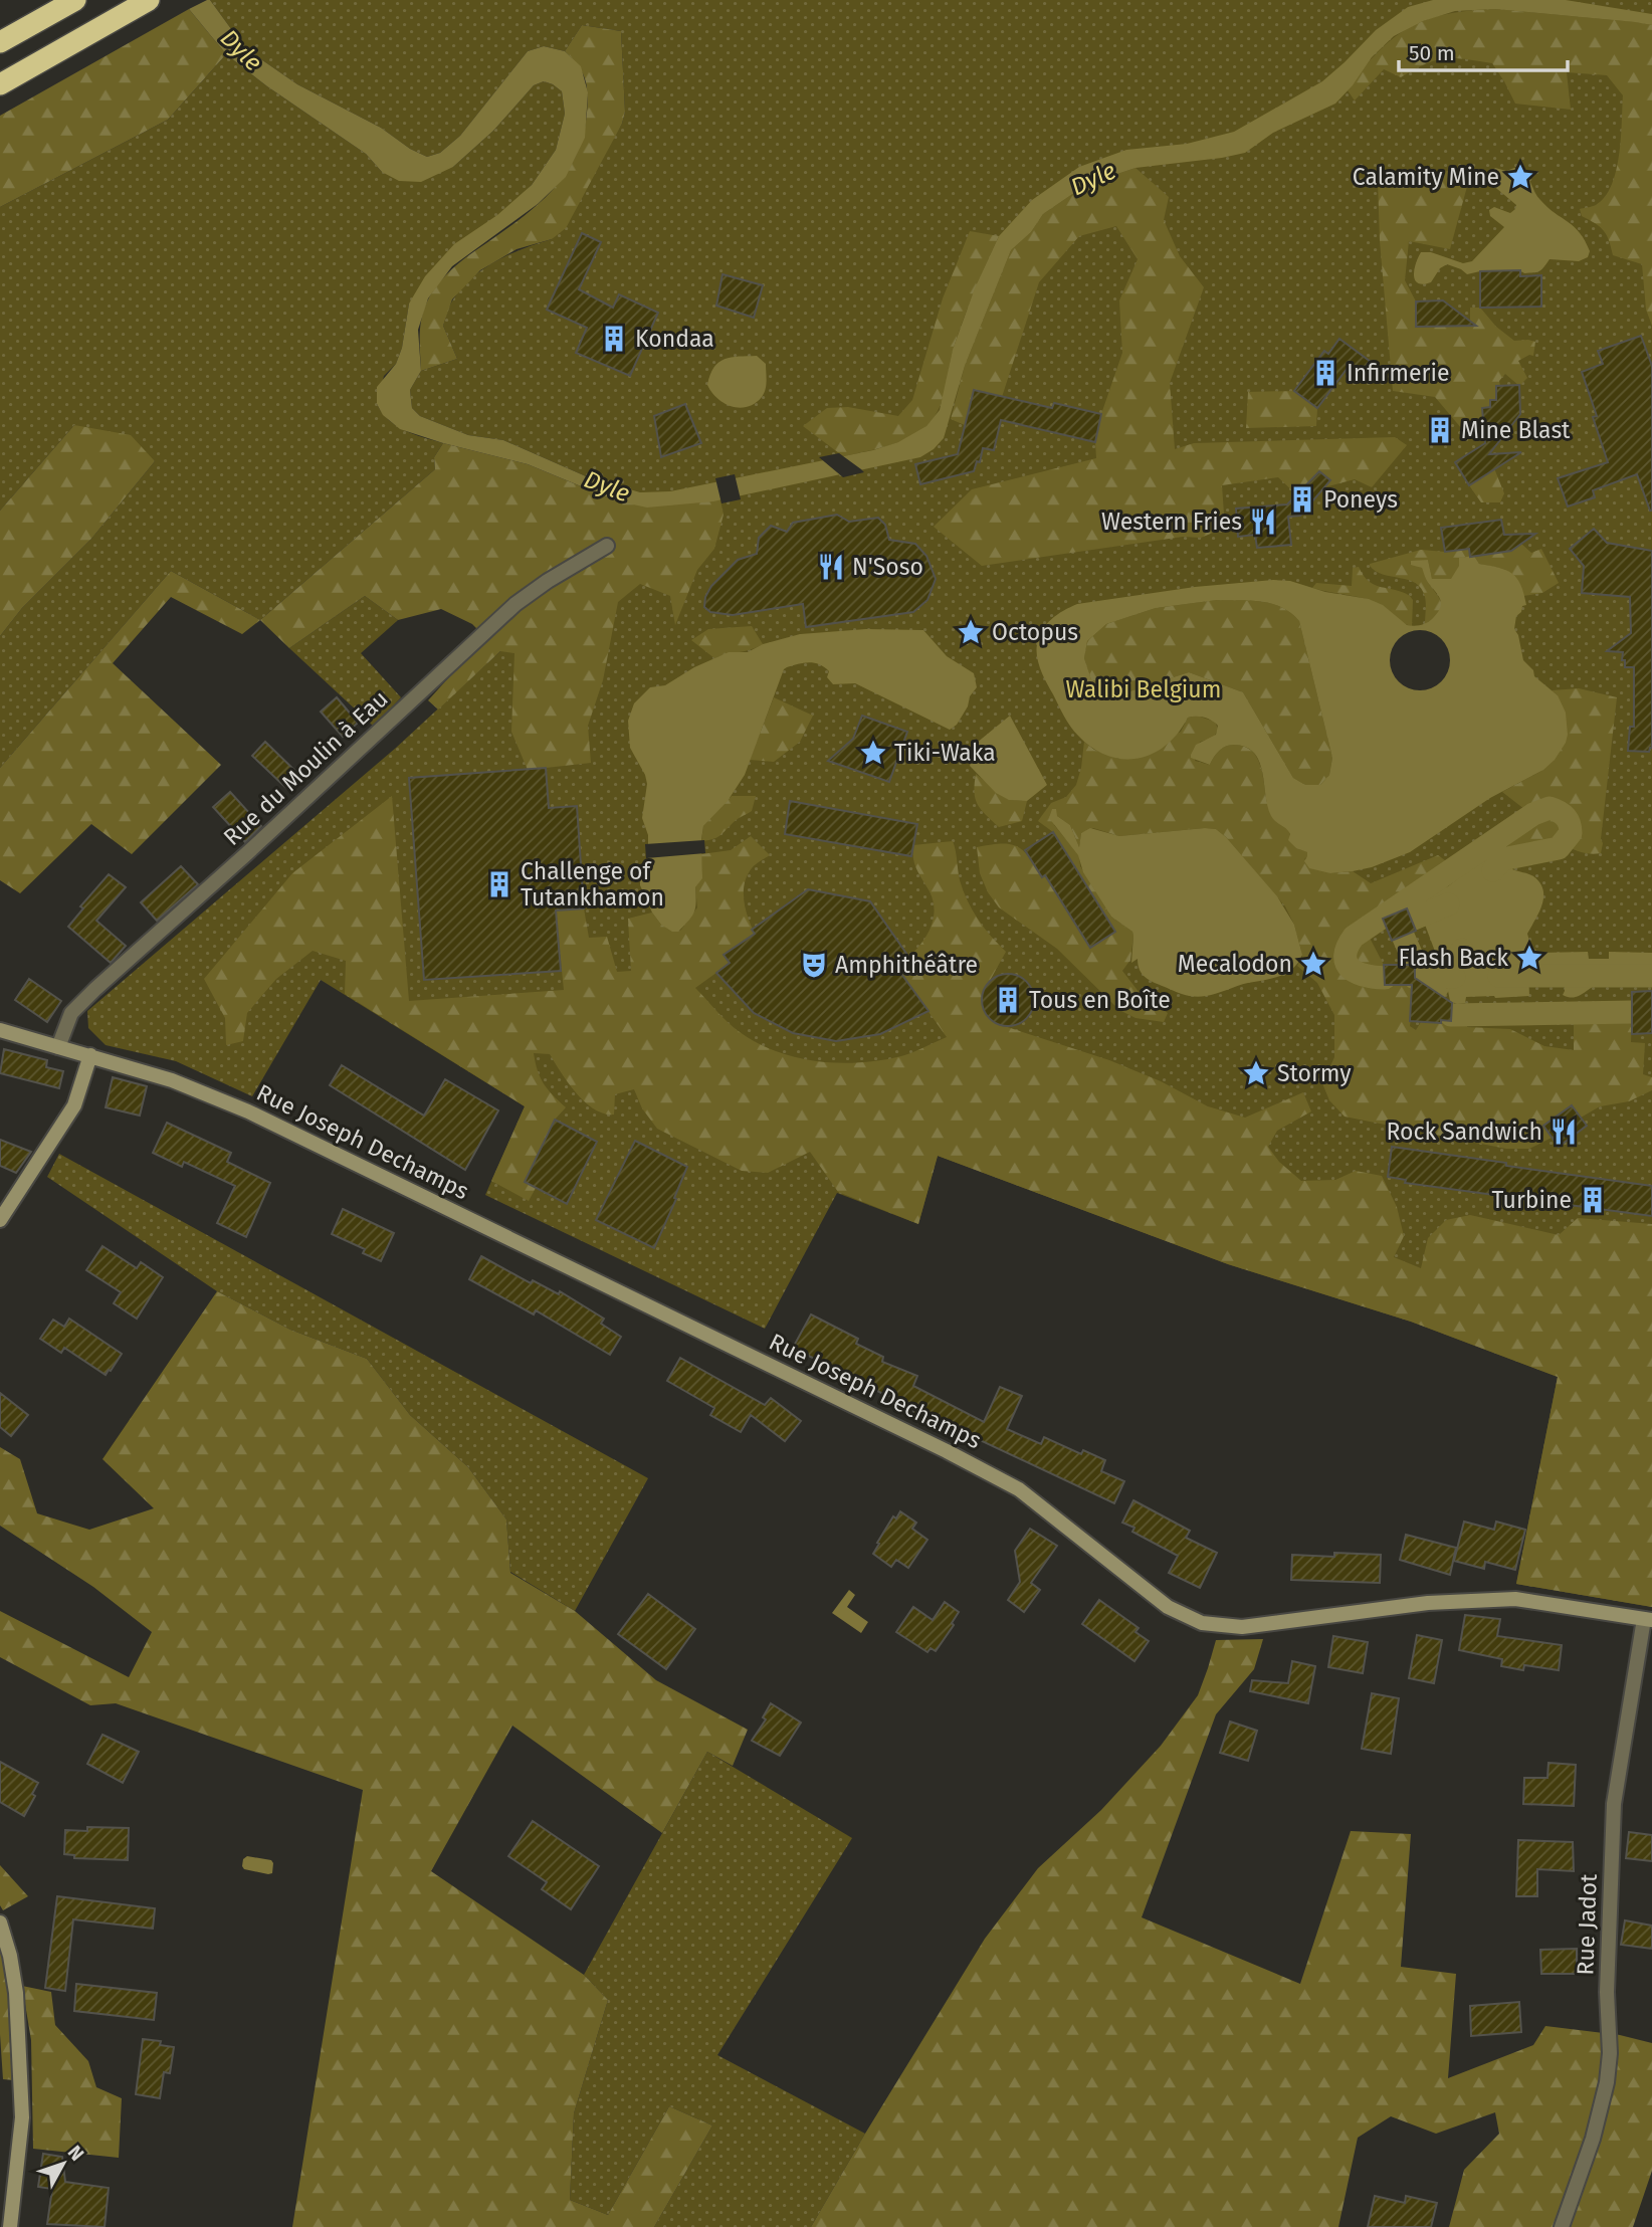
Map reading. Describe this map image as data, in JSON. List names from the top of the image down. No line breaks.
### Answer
{"streets":{"street":["Rue du Moulin à Eau","Rue Joseph Dechamps","Rue Jadot"]},"crossings":[["Rue du Moulin à Eau","Rue Joseph Dechamps"],["Rue Joseph Dechamps","Rue Jadot"]],"water":["Dyle"],"parks":["Walibi Belgium"],"places":{"place":["Calamity Mine","Octopus","Tiki-Waka","Flash Back","Mecalodon","Stormy"],"building":["Kondaa","Infirmerie","Mine Blast","Poneys","Challenge of Tutankhamon","Tous en Boîte","Turbine"],"restaurant":["Western Fries","N'Soso","Rock Sandwich"],"theatre":["Amphithéâtre"]},"scale_bar":"50 m","north":"top right"}
